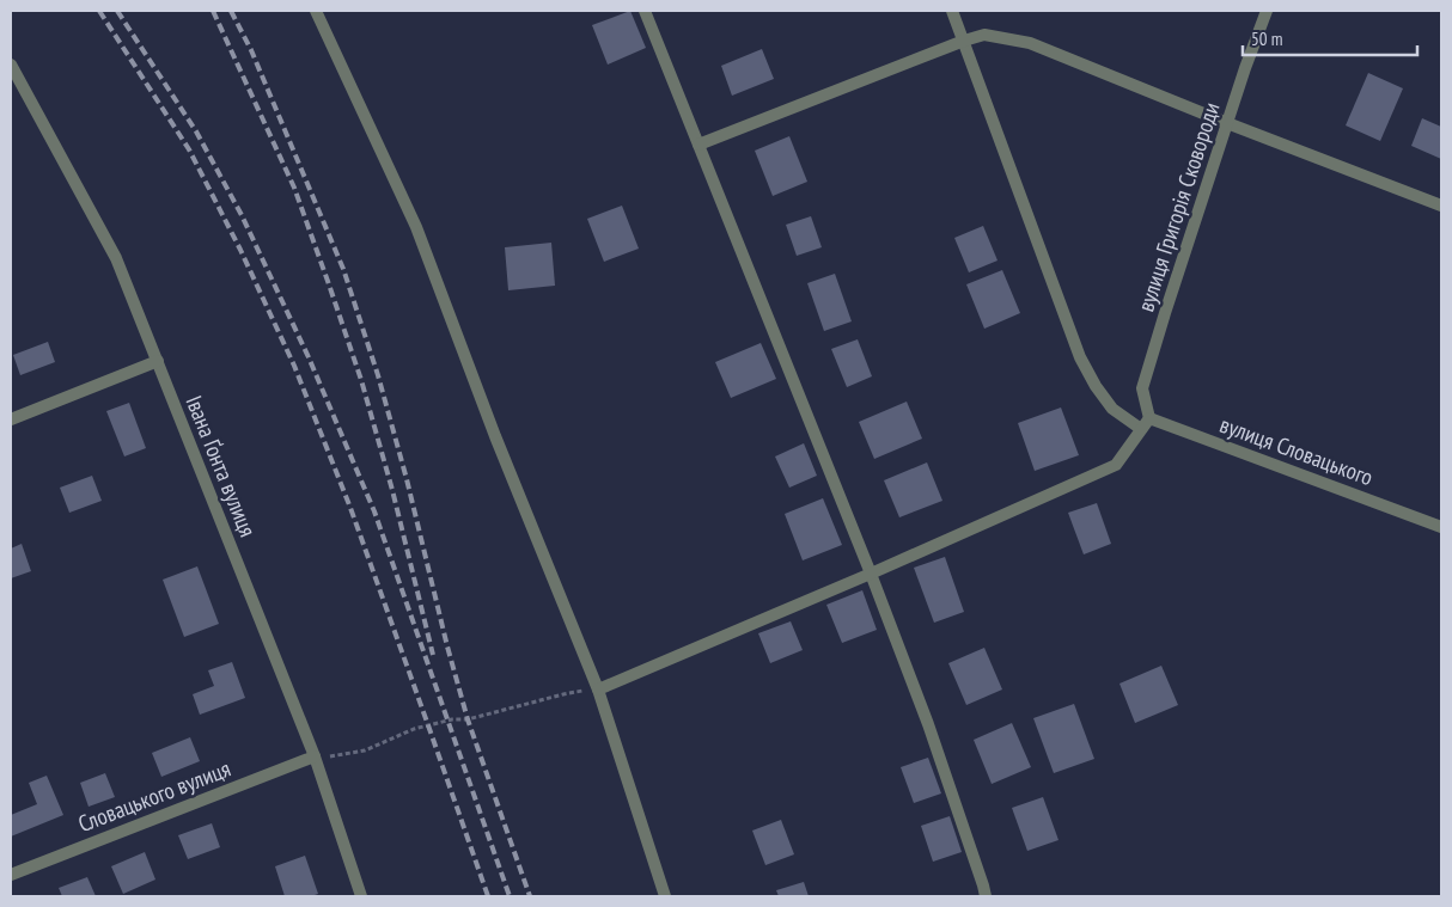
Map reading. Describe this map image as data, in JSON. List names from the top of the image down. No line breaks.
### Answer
{"streets":{"street":["вулиця Григорія Сковороди","вулиця Словацького","Івана Ґонта вулиця","Словацького вулиця"]},"crossings":[["вулиця Григорія Сковороди","вулиця Словацького"],["Івана Ґонта вулиця","Словацького вулиця"]],"scale_bar":"50 m"}
